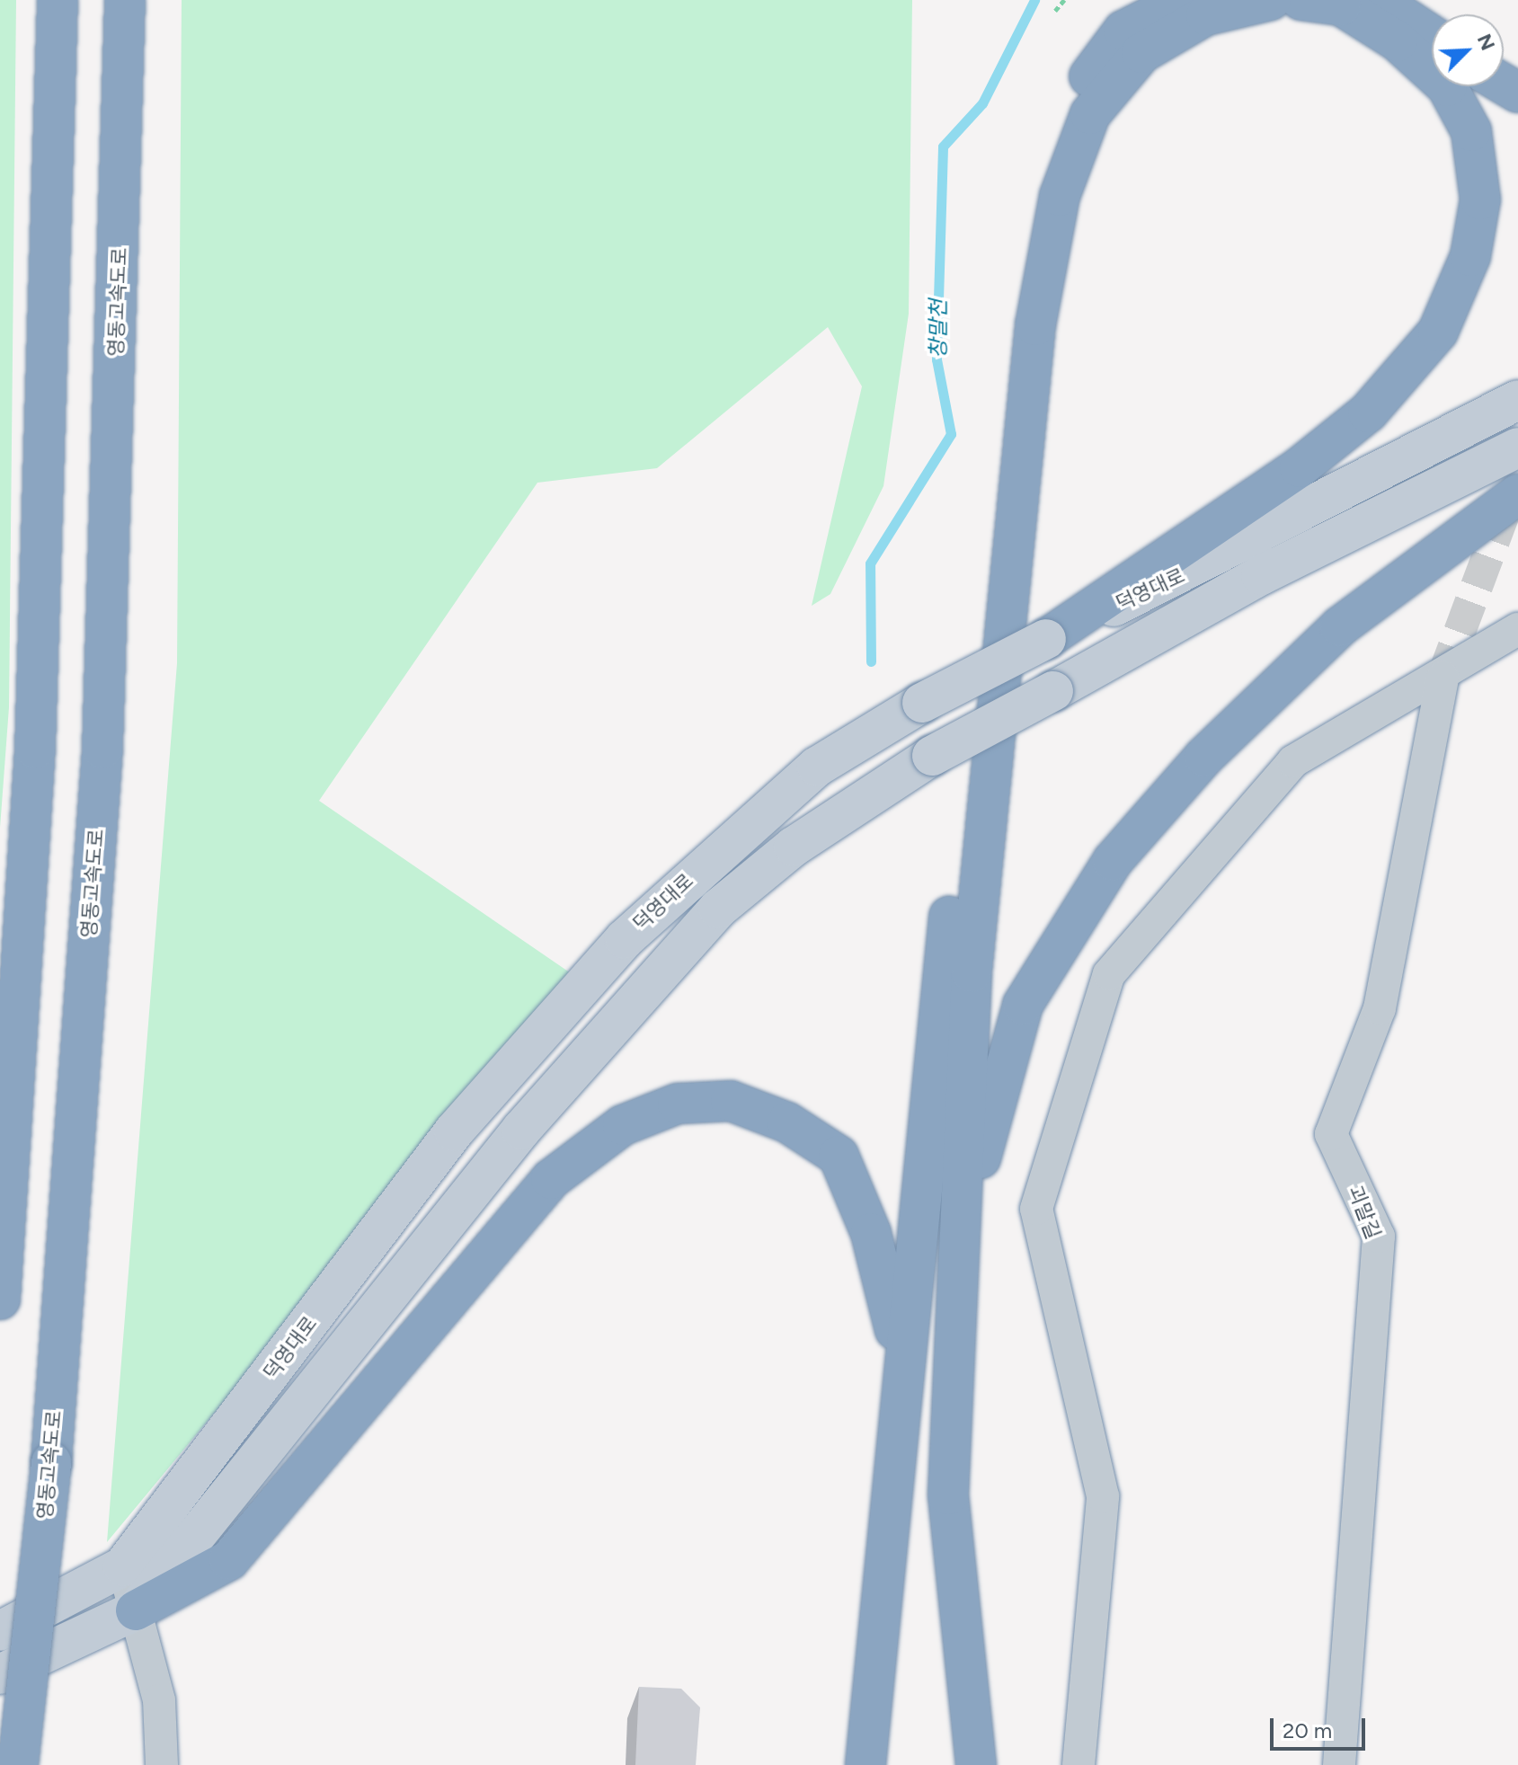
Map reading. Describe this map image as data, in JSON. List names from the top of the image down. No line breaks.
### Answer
{"streets":{"highway":["영동고속도로"],"street":["덕영대로","괴말길"]},"water":["창말천"],"scale_bar":"20 m","north":"top right"}
